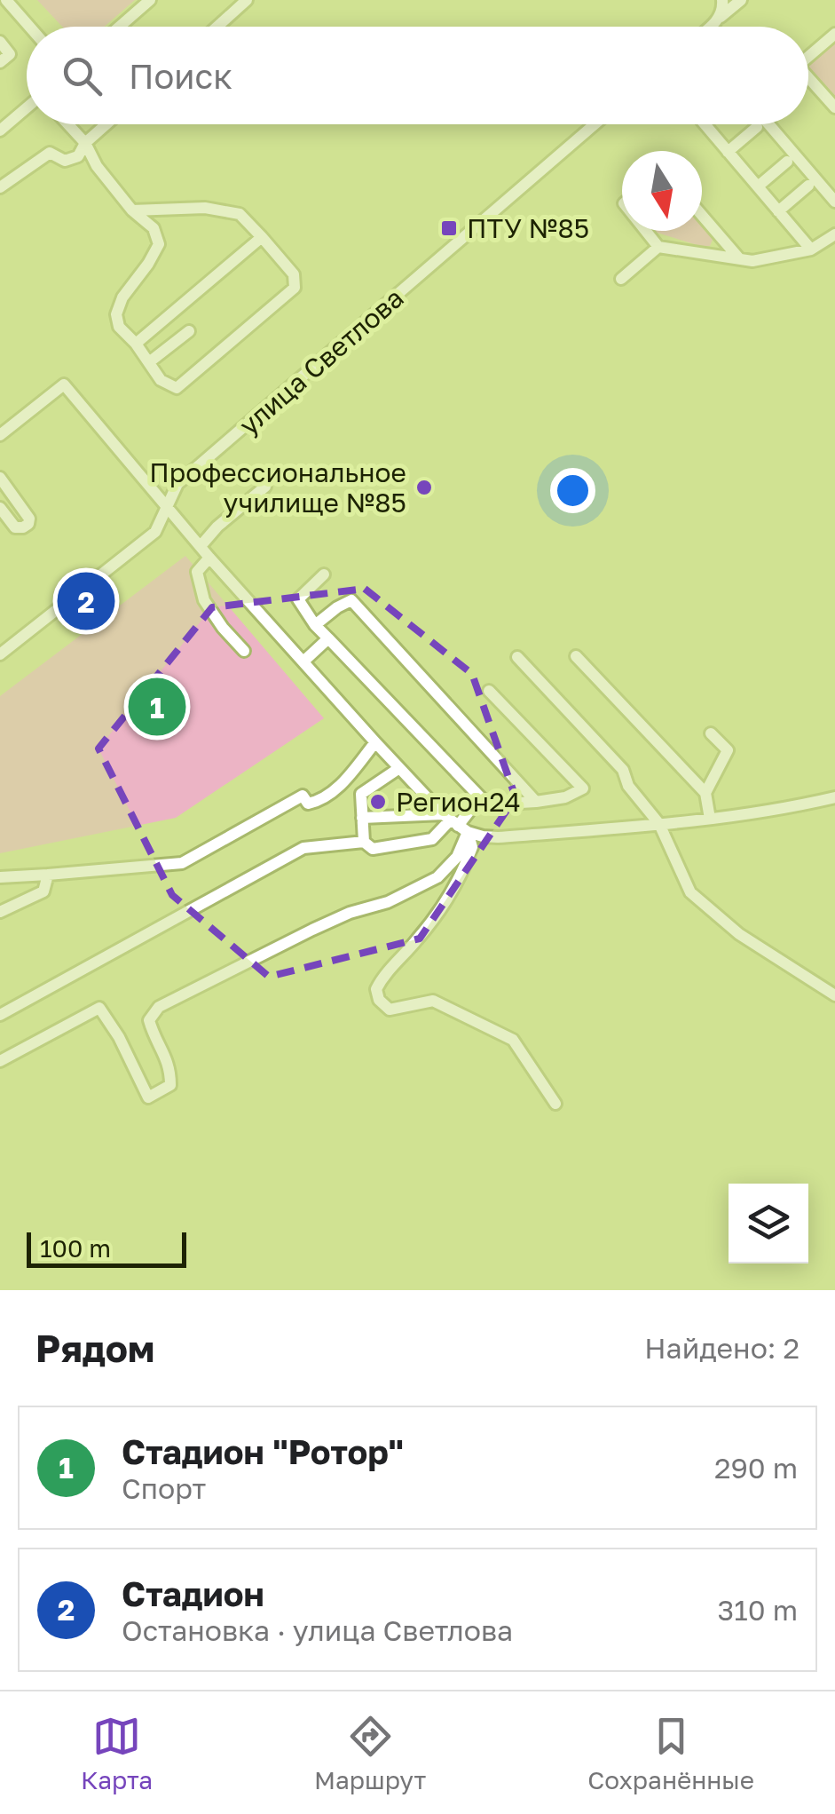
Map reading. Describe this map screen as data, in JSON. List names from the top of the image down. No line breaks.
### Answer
{"streets":{"street":["улица Светлова"]},"places":{"transit":["ПТУ №85"],"other":["Профессиональное училище №85","Регион24"]},"scale_bar":"100 m","north":"bottom","page":{"search":"Поиск","pins":["2","1"],"scale":"100 m","heading":["Рядом","Найдено: 2"],"list":[{"mark":"1","name":"Стадион \"Ротор\"","note":"Спорт","value":"290 m"},{"mark":"2","name":"Стадион","note":"Остановка · улица Светлова","value":"310 m"}],"nav":["Карта","Маршрут","Сохранённые"]}}
